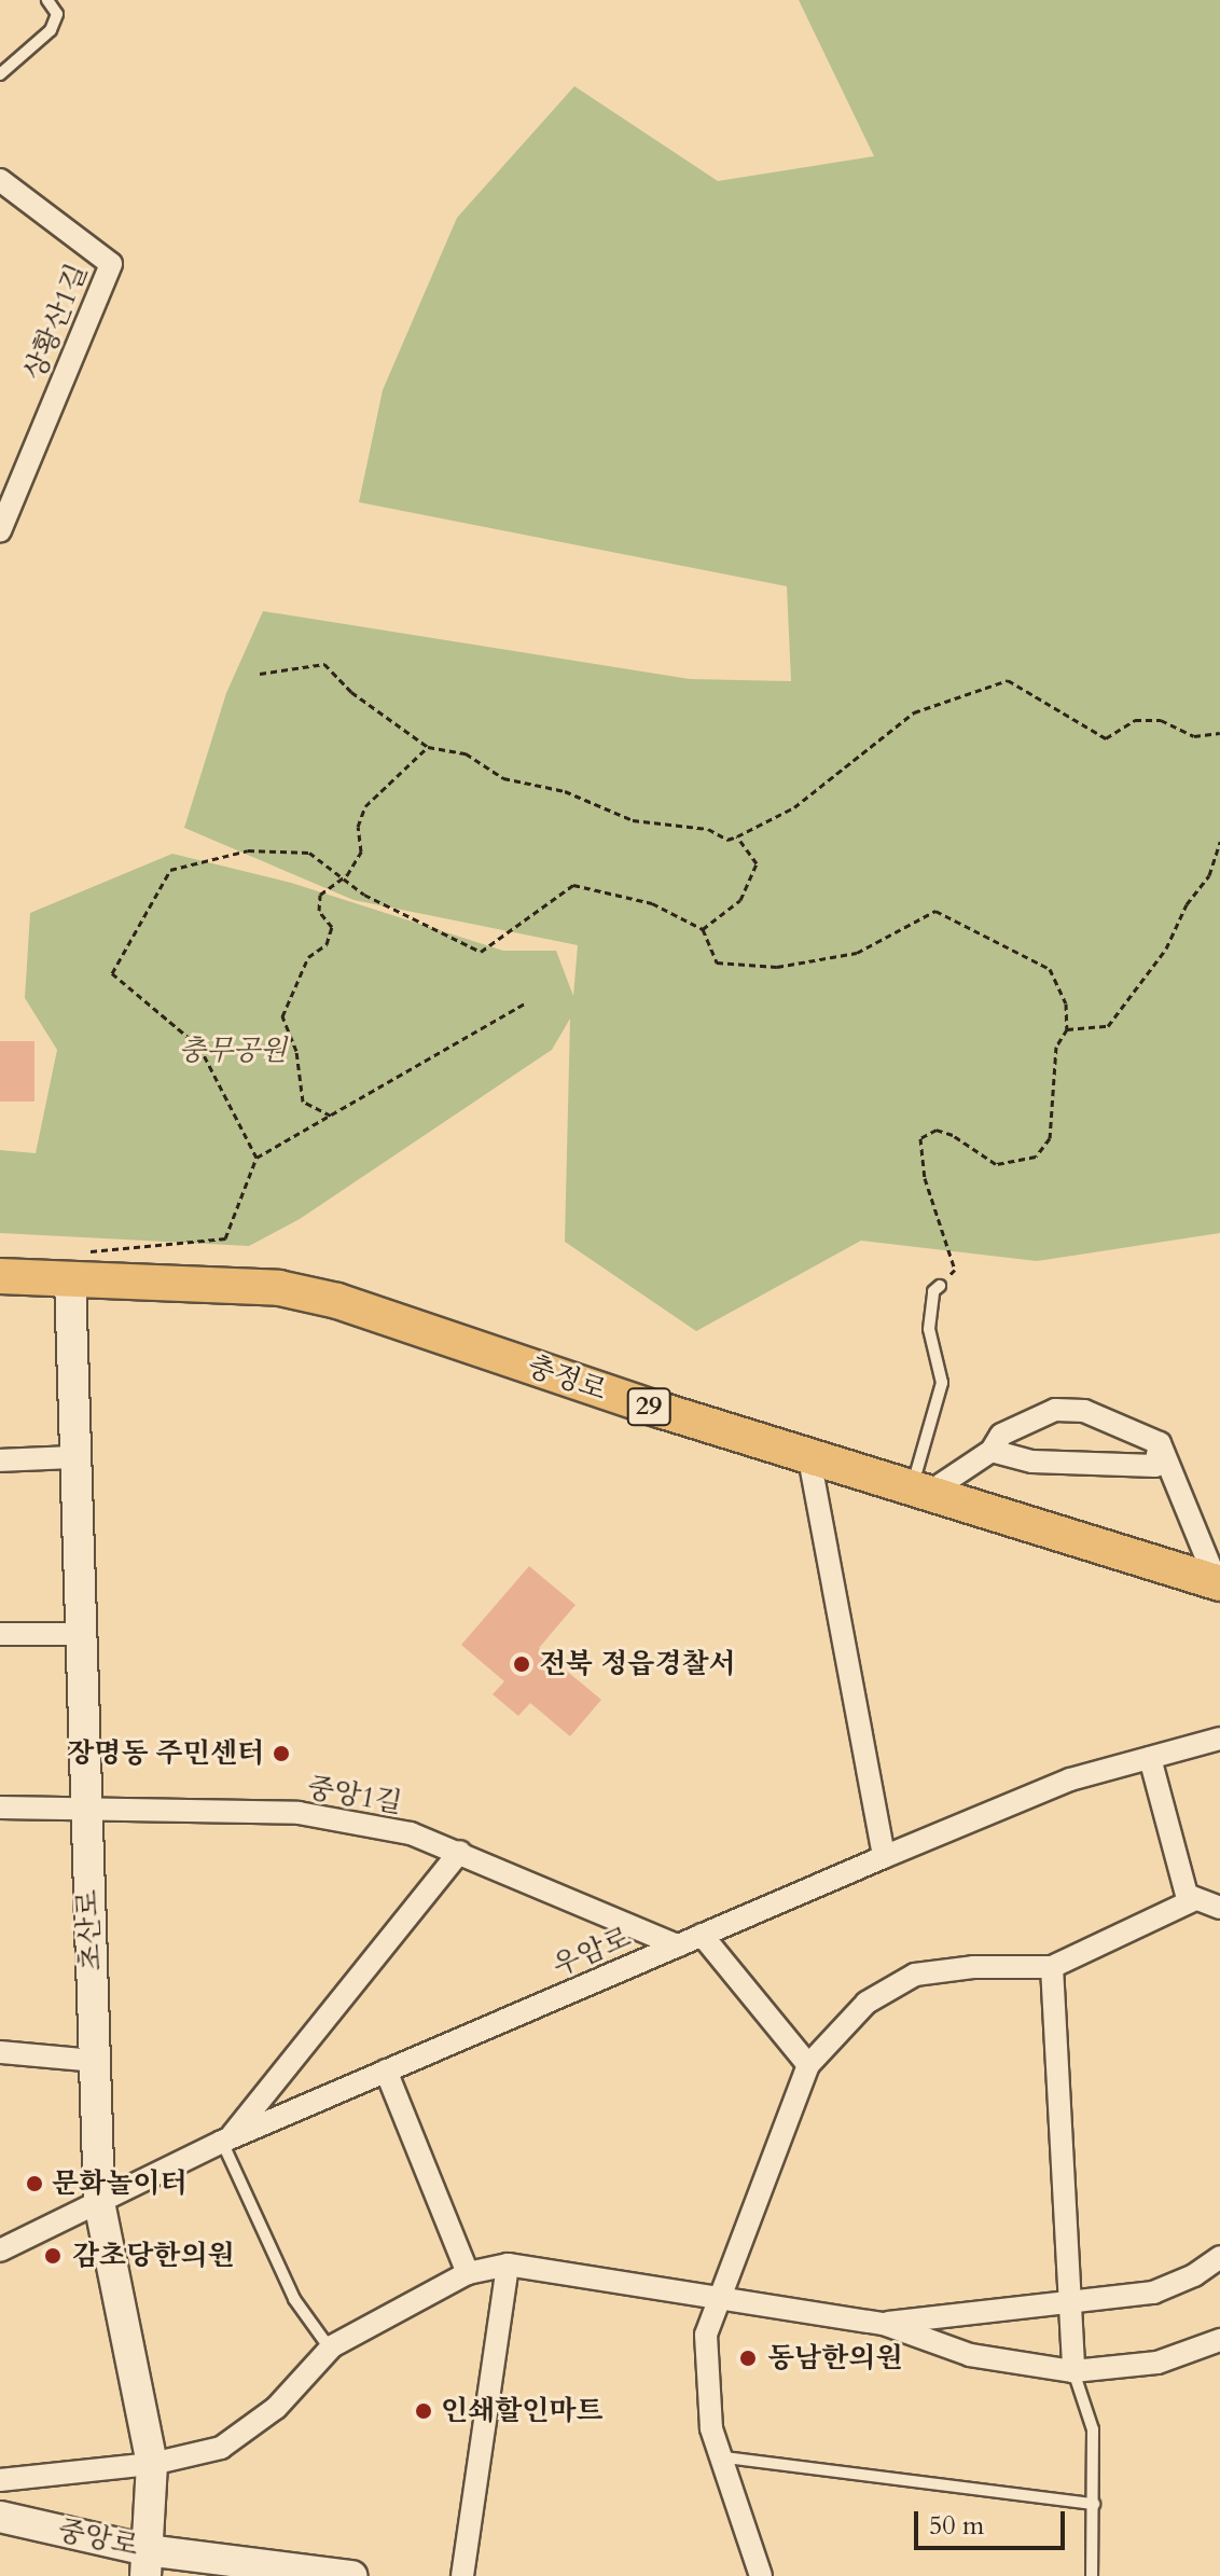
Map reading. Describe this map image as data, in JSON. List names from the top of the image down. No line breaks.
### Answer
{"streets":{"main road":["충정로","29"],"street":["상황산1길","중앙1길","초산로","우암로","중앙로"]},"crossings":[["충정로","초산로"],["중앙1길","초산로"],["중앙1길","우암로"],["초산로","우암로"],["초산로","중앙로"]],"parks":["충무공원"],"places":["전북 정읍경찰서","장명동 주민센터","문화놀이터","감초당한의원","동남한의원","인쇄할인마트"],"scale_bar":"50 m"}
